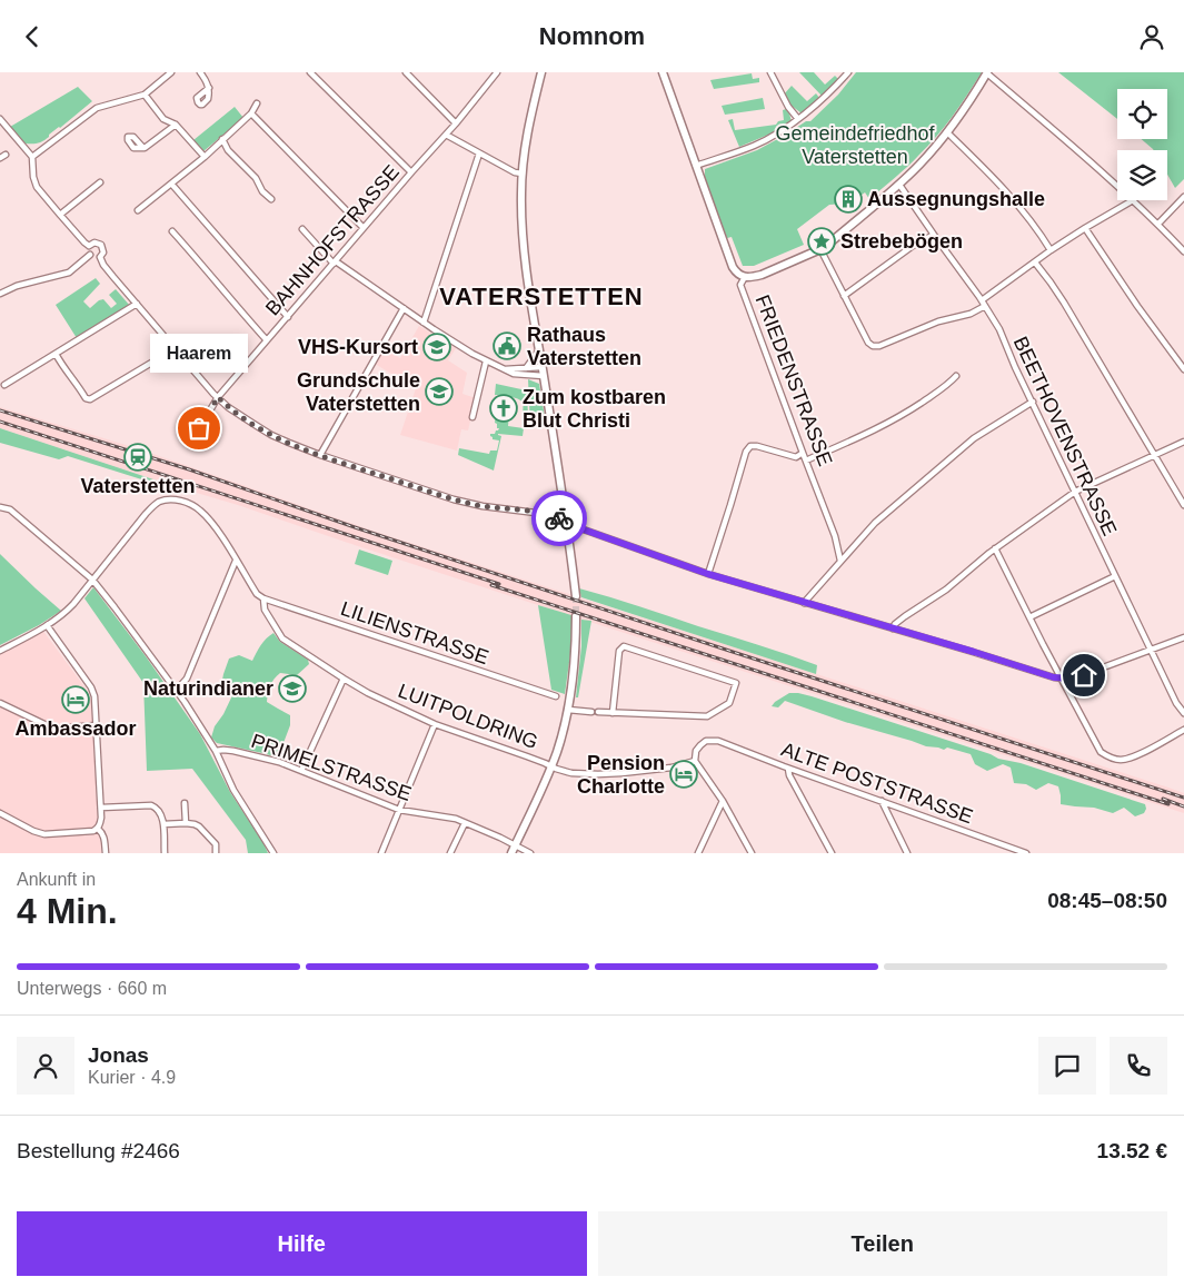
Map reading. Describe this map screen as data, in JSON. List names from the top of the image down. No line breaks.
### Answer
{"streets":{"street":["BAHNHOFSTRASSE","FRIEDENSTRASSE","BEETHOVENSTRASSE","LILIENSTRASSE","LUITPOLDRING","PRIMELSTRASSE","ALTE POSTSTRASSE"]},"crossings":[["LILIENSTRASSE","LUITPOLDRING"],["LUITPOLDRING","ALTE POSTSTRASSE"]],"districts":["VATERSTETTEN"],"parks":["Gemeindefriedhof Vaterstetten"],"places":{"building":["Aussegnungshalle"],"place":["Strebebögen"],"public building":["Rathaus Vaterstetten"],"school or university":["VHS-Kursort","Grundschule Vaterstetten","Naturindianer"],"church":["Zum kostbaren Blut Christi"],"other":["Haarem"],"station":["Vaterstetten"],"hotel":["Ambassador","Pension Charlotte"]},"page":{"header":"Nomnom","bubble":"Haarem","heading":["4 Min.","Ankunft in","08:45–08:50"],"panel":["Jonas","Kurier · 4.9","Bestellung #2466","13.52 €"],"bar":"Unterwegs · 660 m","buttons":["Hilfe","Teilen"]}}
